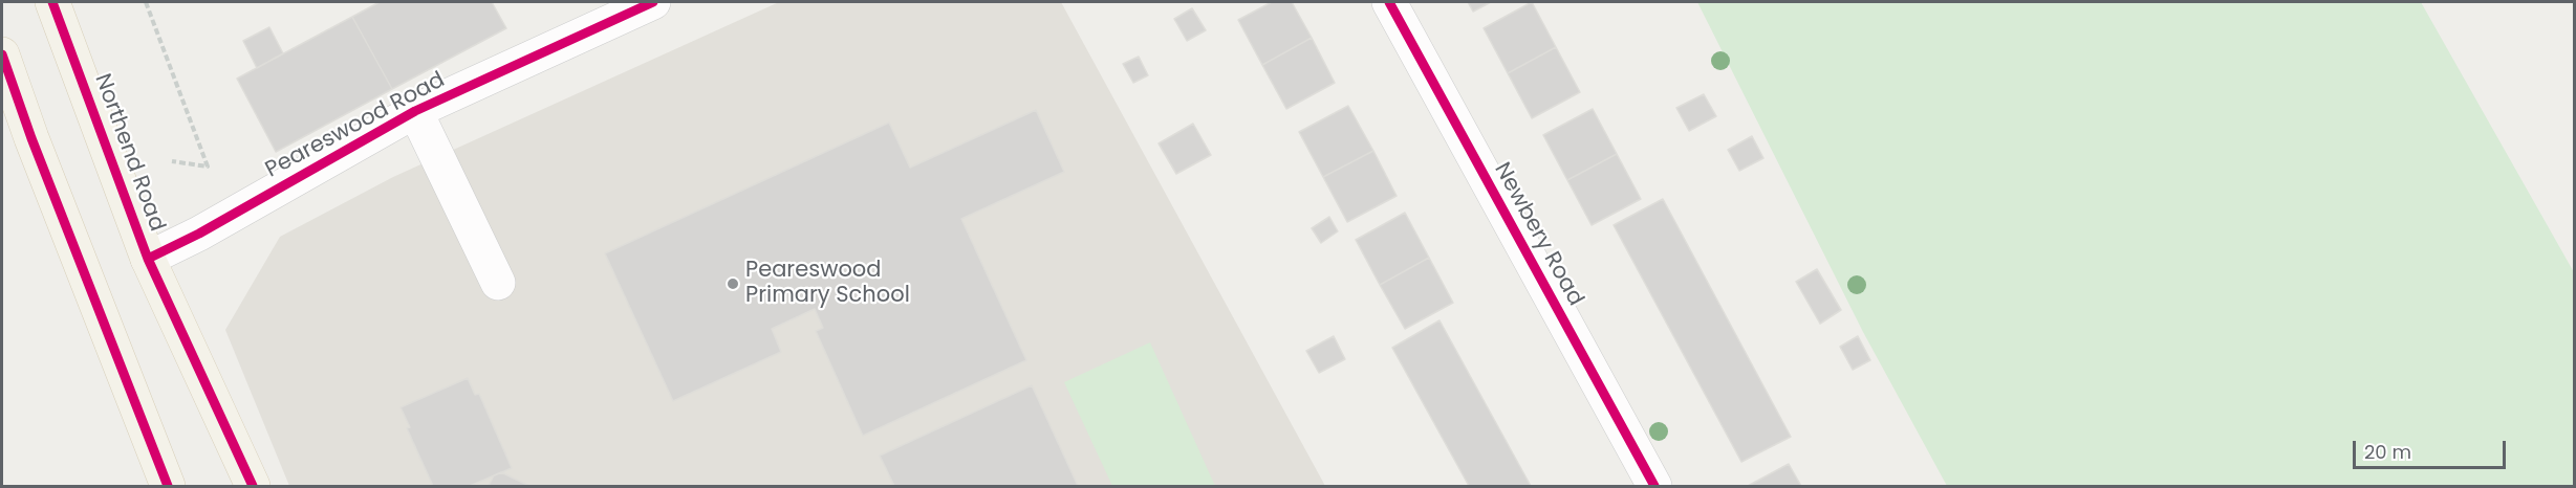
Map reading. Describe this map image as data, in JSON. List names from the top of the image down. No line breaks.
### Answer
{"streets":{"main road":["Northend Road"],"street":["Peareswood Road","Newbery Road"]},"crossings":[["Peareswood Road","Northend Road"]],"places":["Peareswood Primary School"],"scale_bar":"20 m"}
